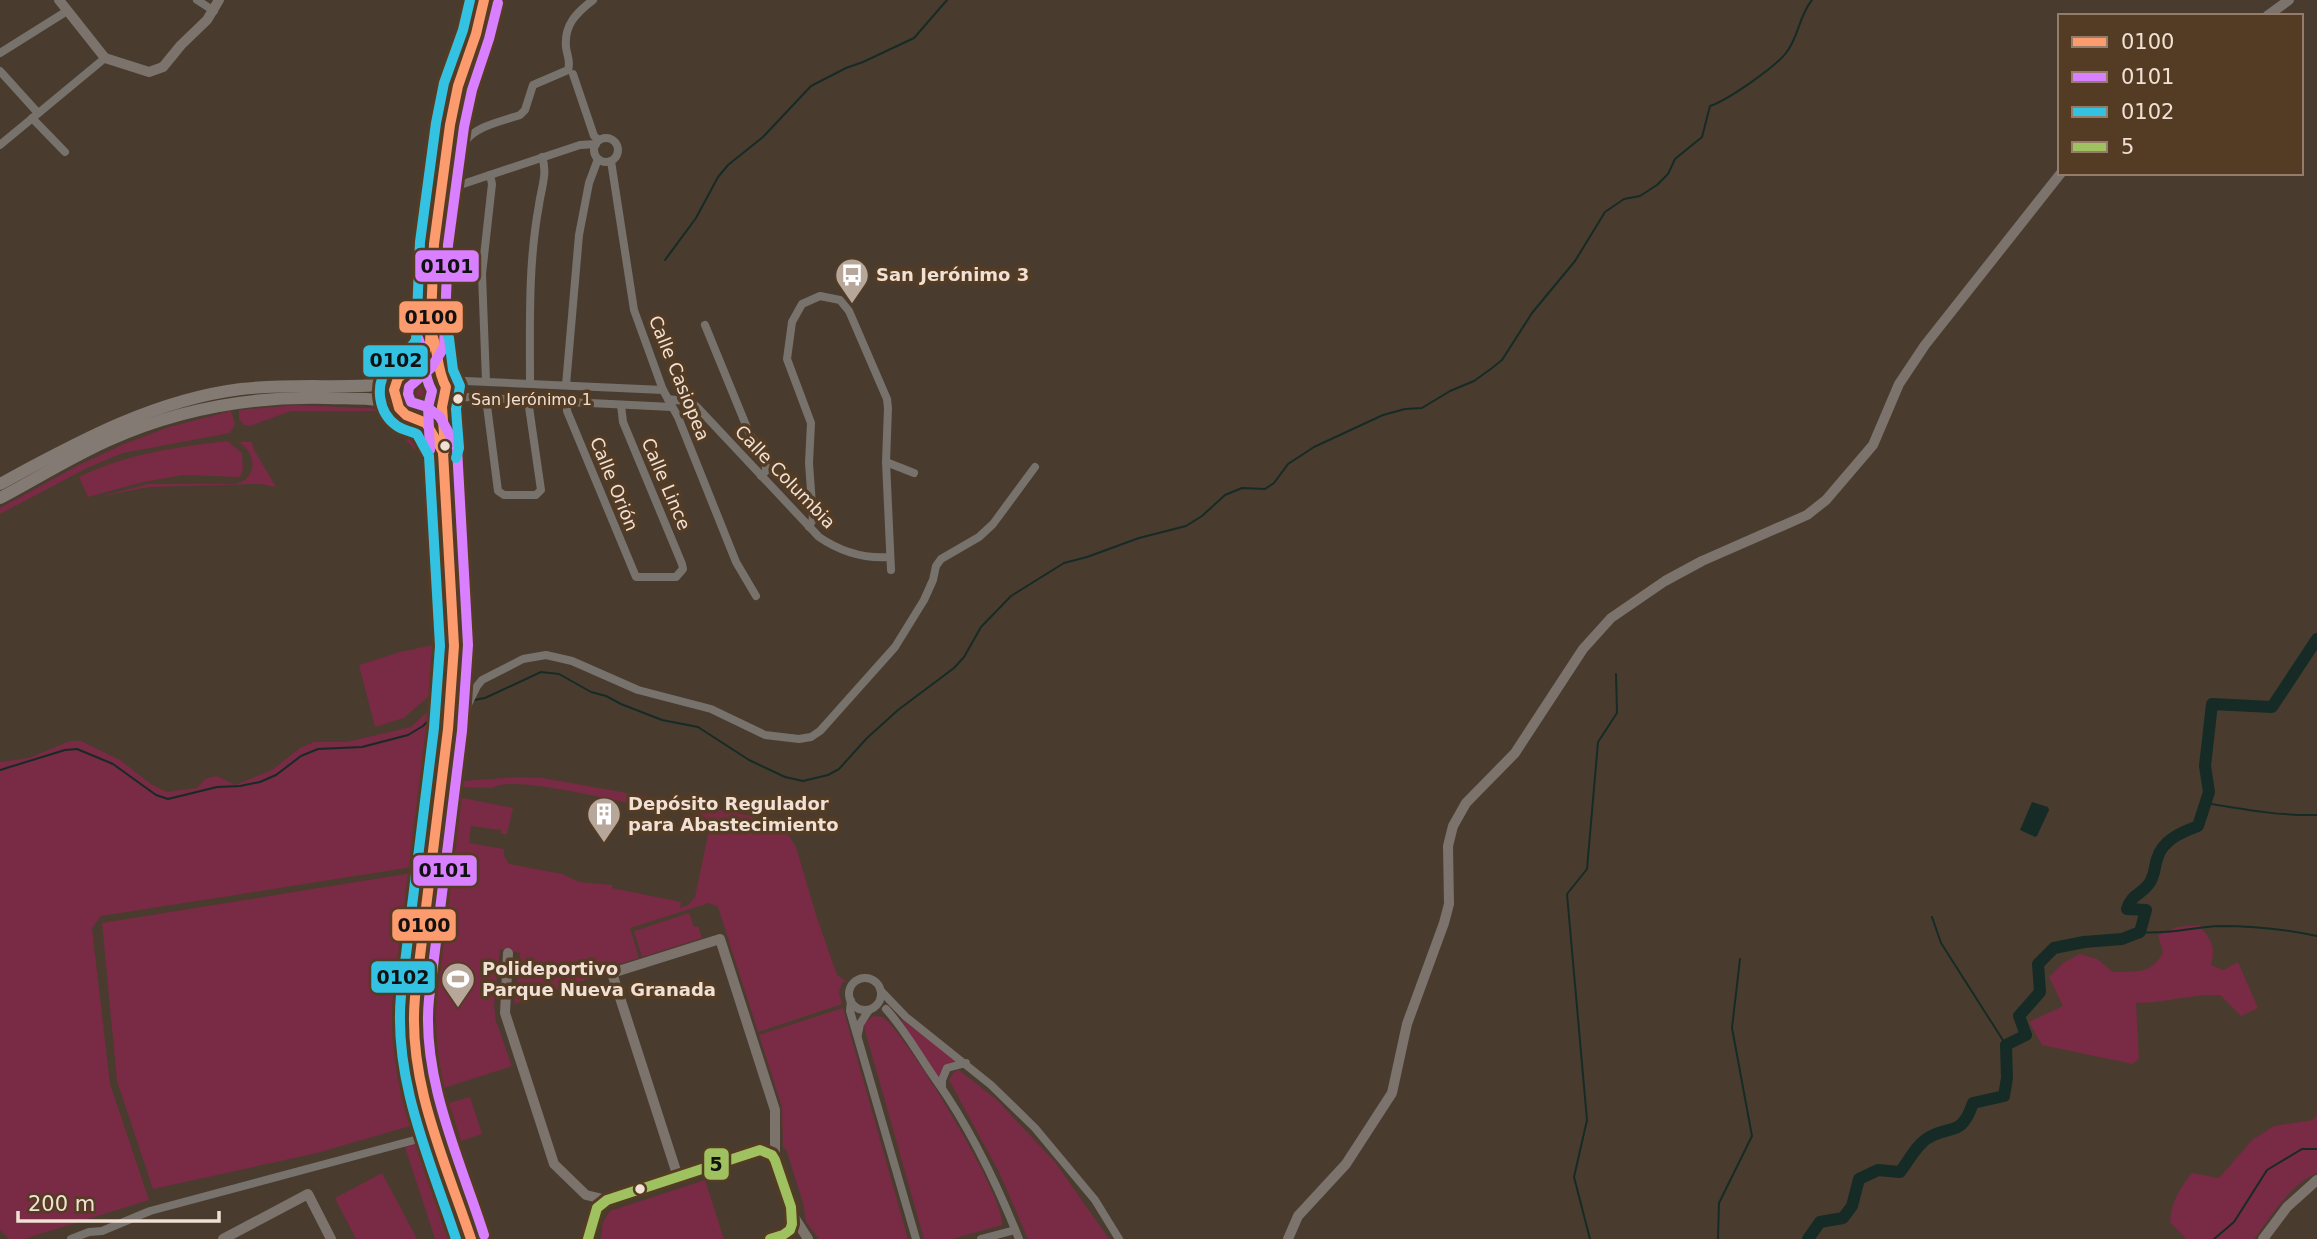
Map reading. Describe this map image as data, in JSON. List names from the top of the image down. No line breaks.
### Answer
{"streets":{"street":["Calle Casiopea","Calle Columbia","Calle Orión","Calle Lince"]},"crossings":[["Calle Casiopea","Calle Columbia"],["Calle Orión","Calle Lince"]],"places":{"bus stop":["San Jerónimo 3"],"other":["San Jerónimo 1"],"building":["Depósito Regulador para Abastecimiento"],"sports":["Polideportivo Parque Nueva Granada"]},"lines":["transit line 0100","transit line 0102","transit line 0101","transit line 5"],"legend":["0100","0101","0102","5"],"scale_bar":"200 m"}
